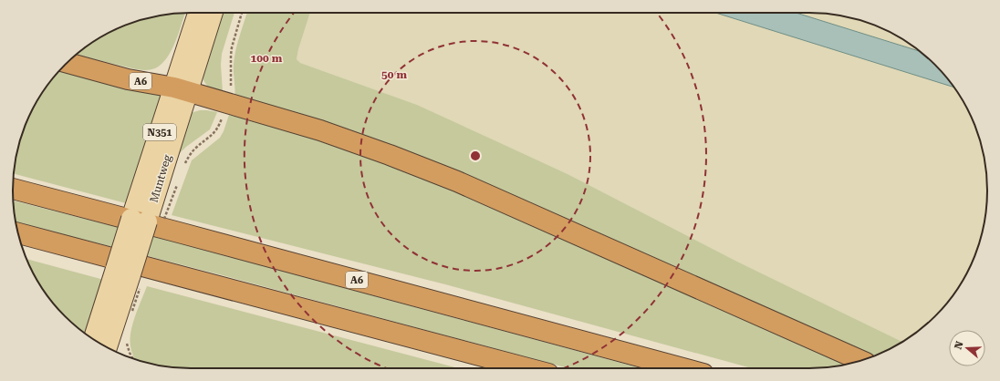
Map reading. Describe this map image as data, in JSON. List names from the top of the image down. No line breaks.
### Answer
{"streets":{"highway":["A6"],"main road":["N351","Muntweg"]},"crossings":[["A6","Muntweg"]],"north":"left","rings":["100 m","50 m"]}
